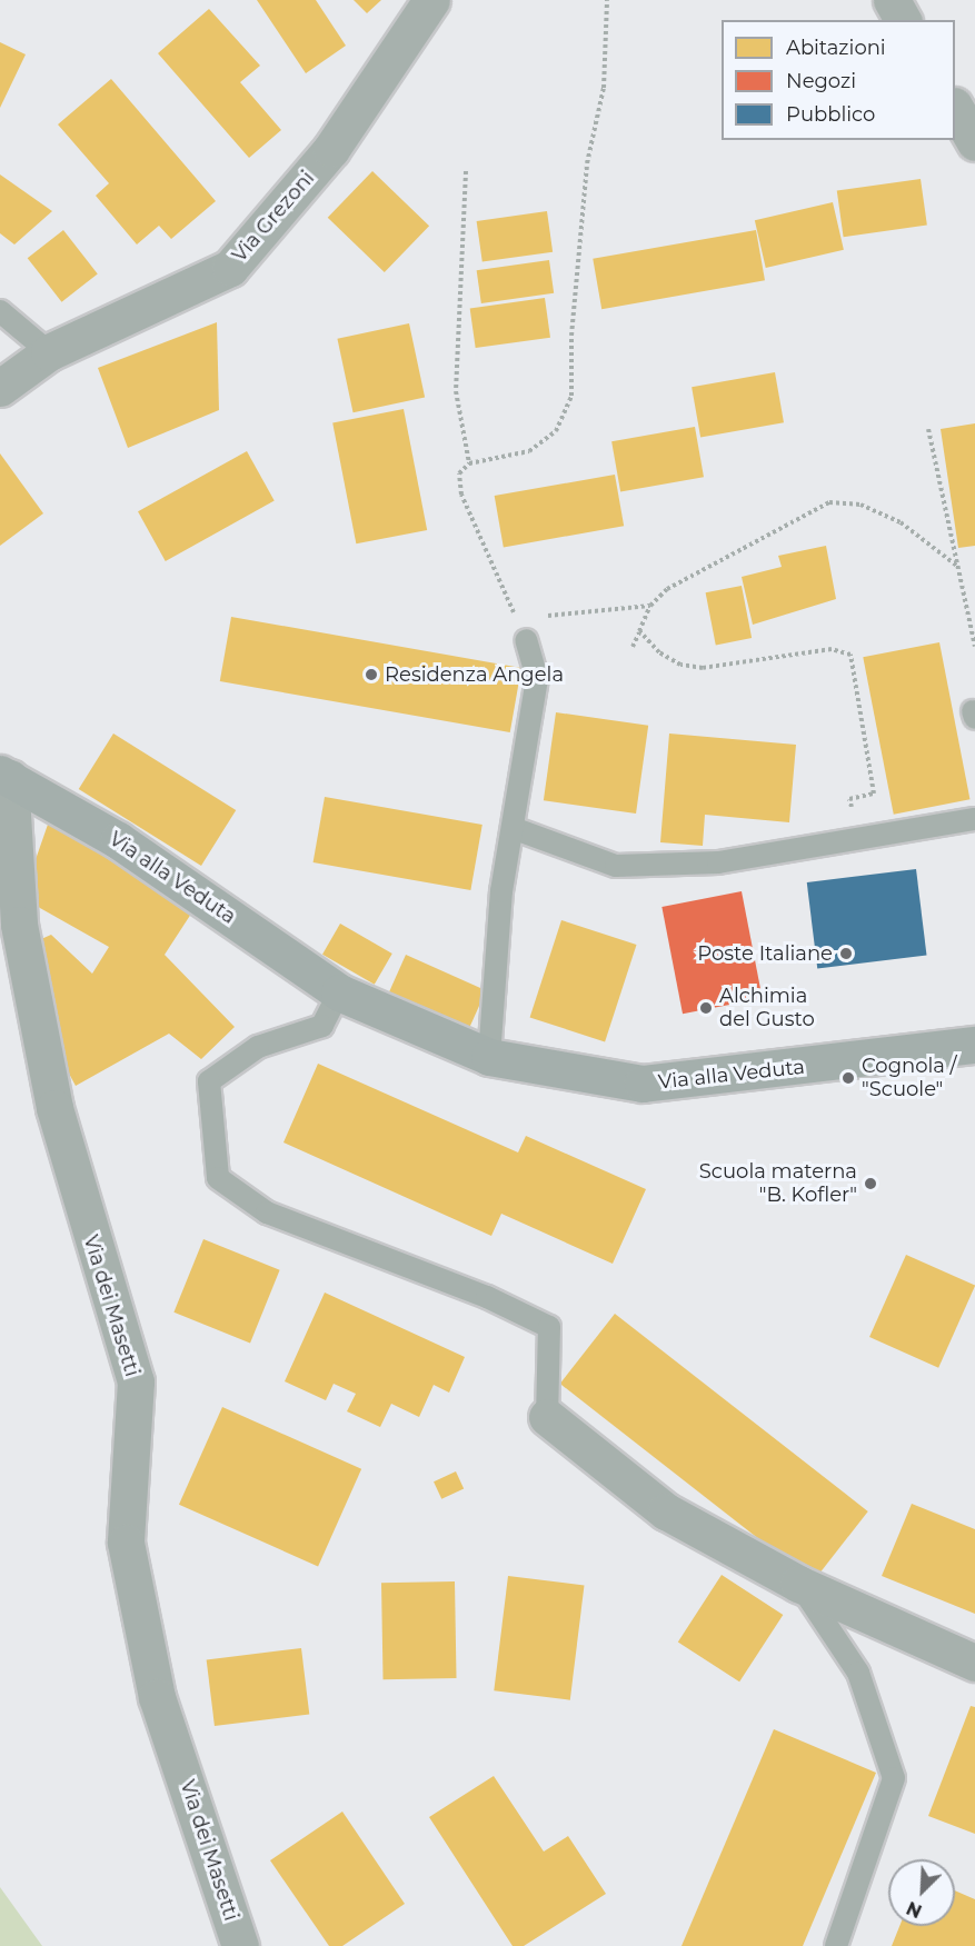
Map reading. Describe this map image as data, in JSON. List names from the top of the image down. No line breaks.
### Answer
{"streets":{"street":["Via Grezoni","Via alla Veduta","Via dei Masetti"]},"crossings":[["Via alla Veduta","Via dei Masetti"]],"places":["Residenza Angela","Poste Italiane","Alchimia del Gusto","Cognola / \"Scuole\"","Scuola materna \"B. Kofler\""],"legend":["Abitazioni","Negozi","Pubblico"],"north":"bottom left"}
